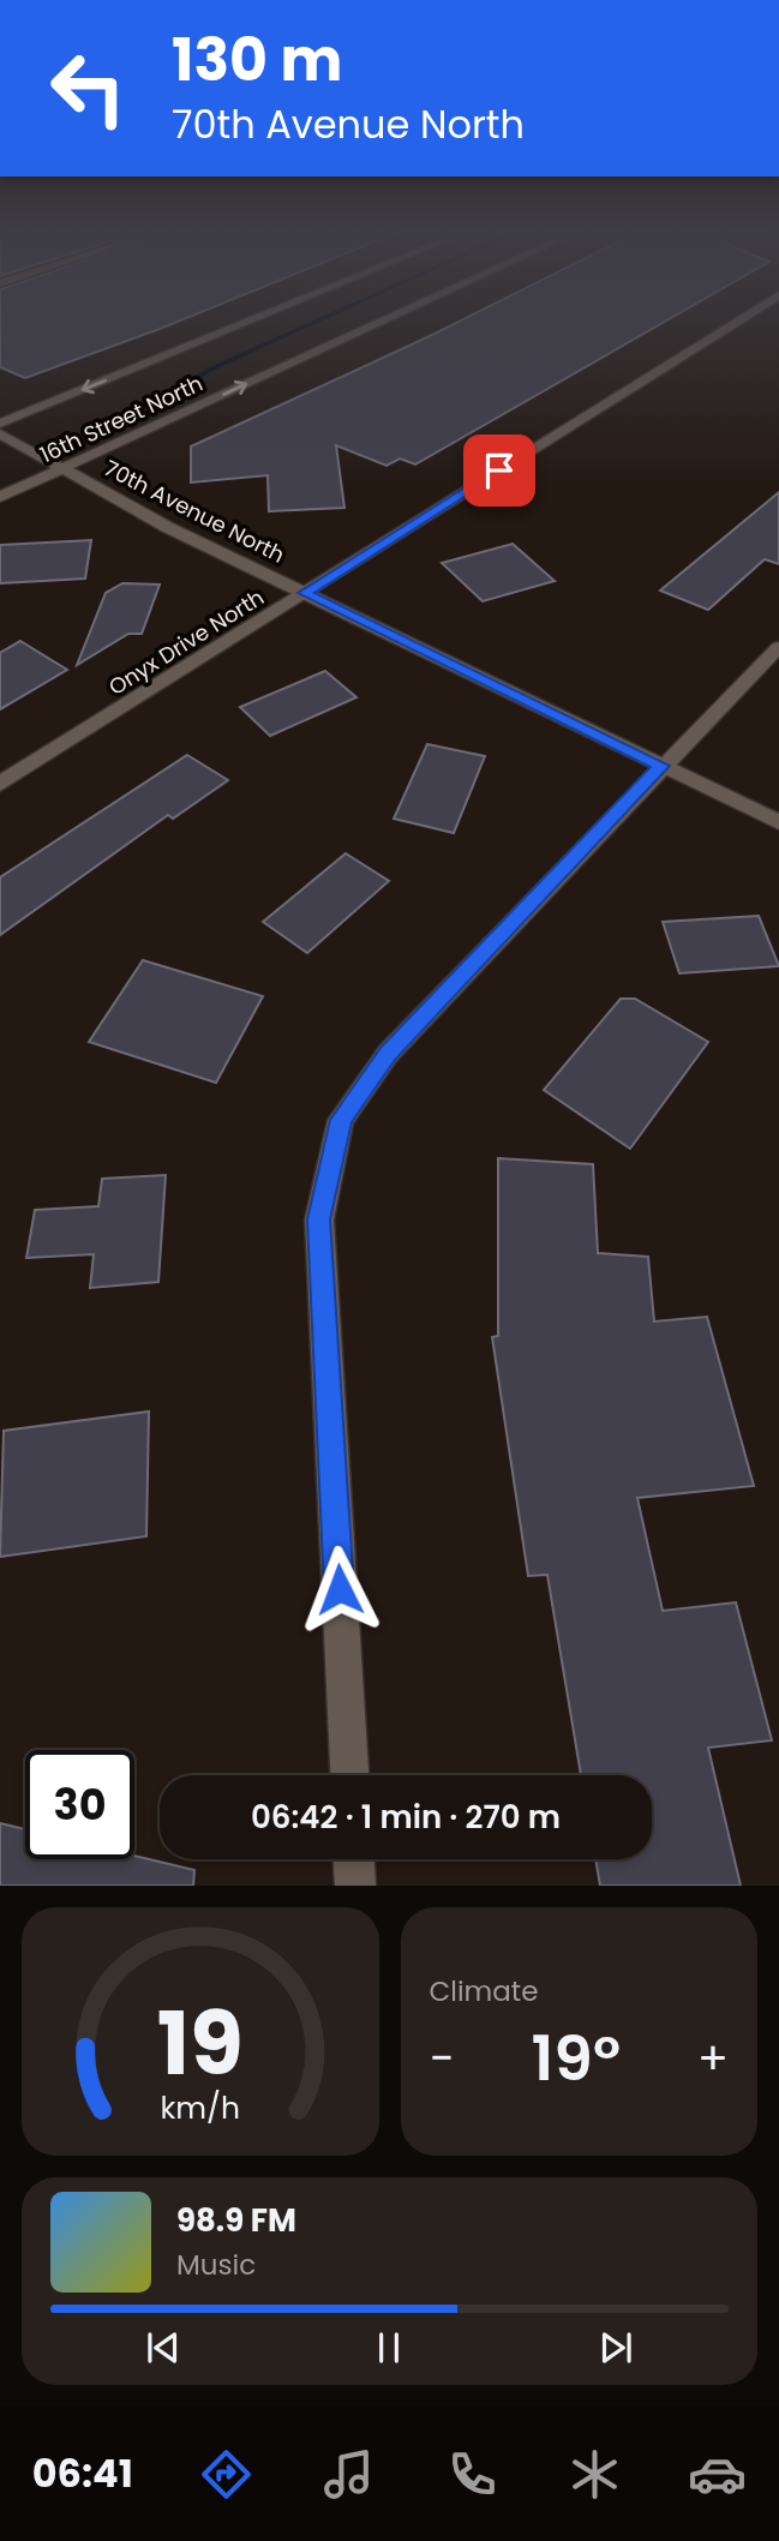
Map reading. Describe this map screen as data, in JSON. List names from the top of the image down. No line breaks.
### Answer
{"streets":{"street":["16th Street North","70th Avenue North","Onyx Drive North"]},"crossings":[["16th Street North","70th Avenue North"],["70th Avenue North","Onyx Drive North"]],"page":{"turn":["130 m","70th Avenue North"],"limit":"30","trip":"06:42 · 1 min · 270 m","tile":"Climate","heat":["−","19°","+"],"song":["98.9 FM","Music"],"tabs":"06:41","gauge":["19","km/h"]}}
